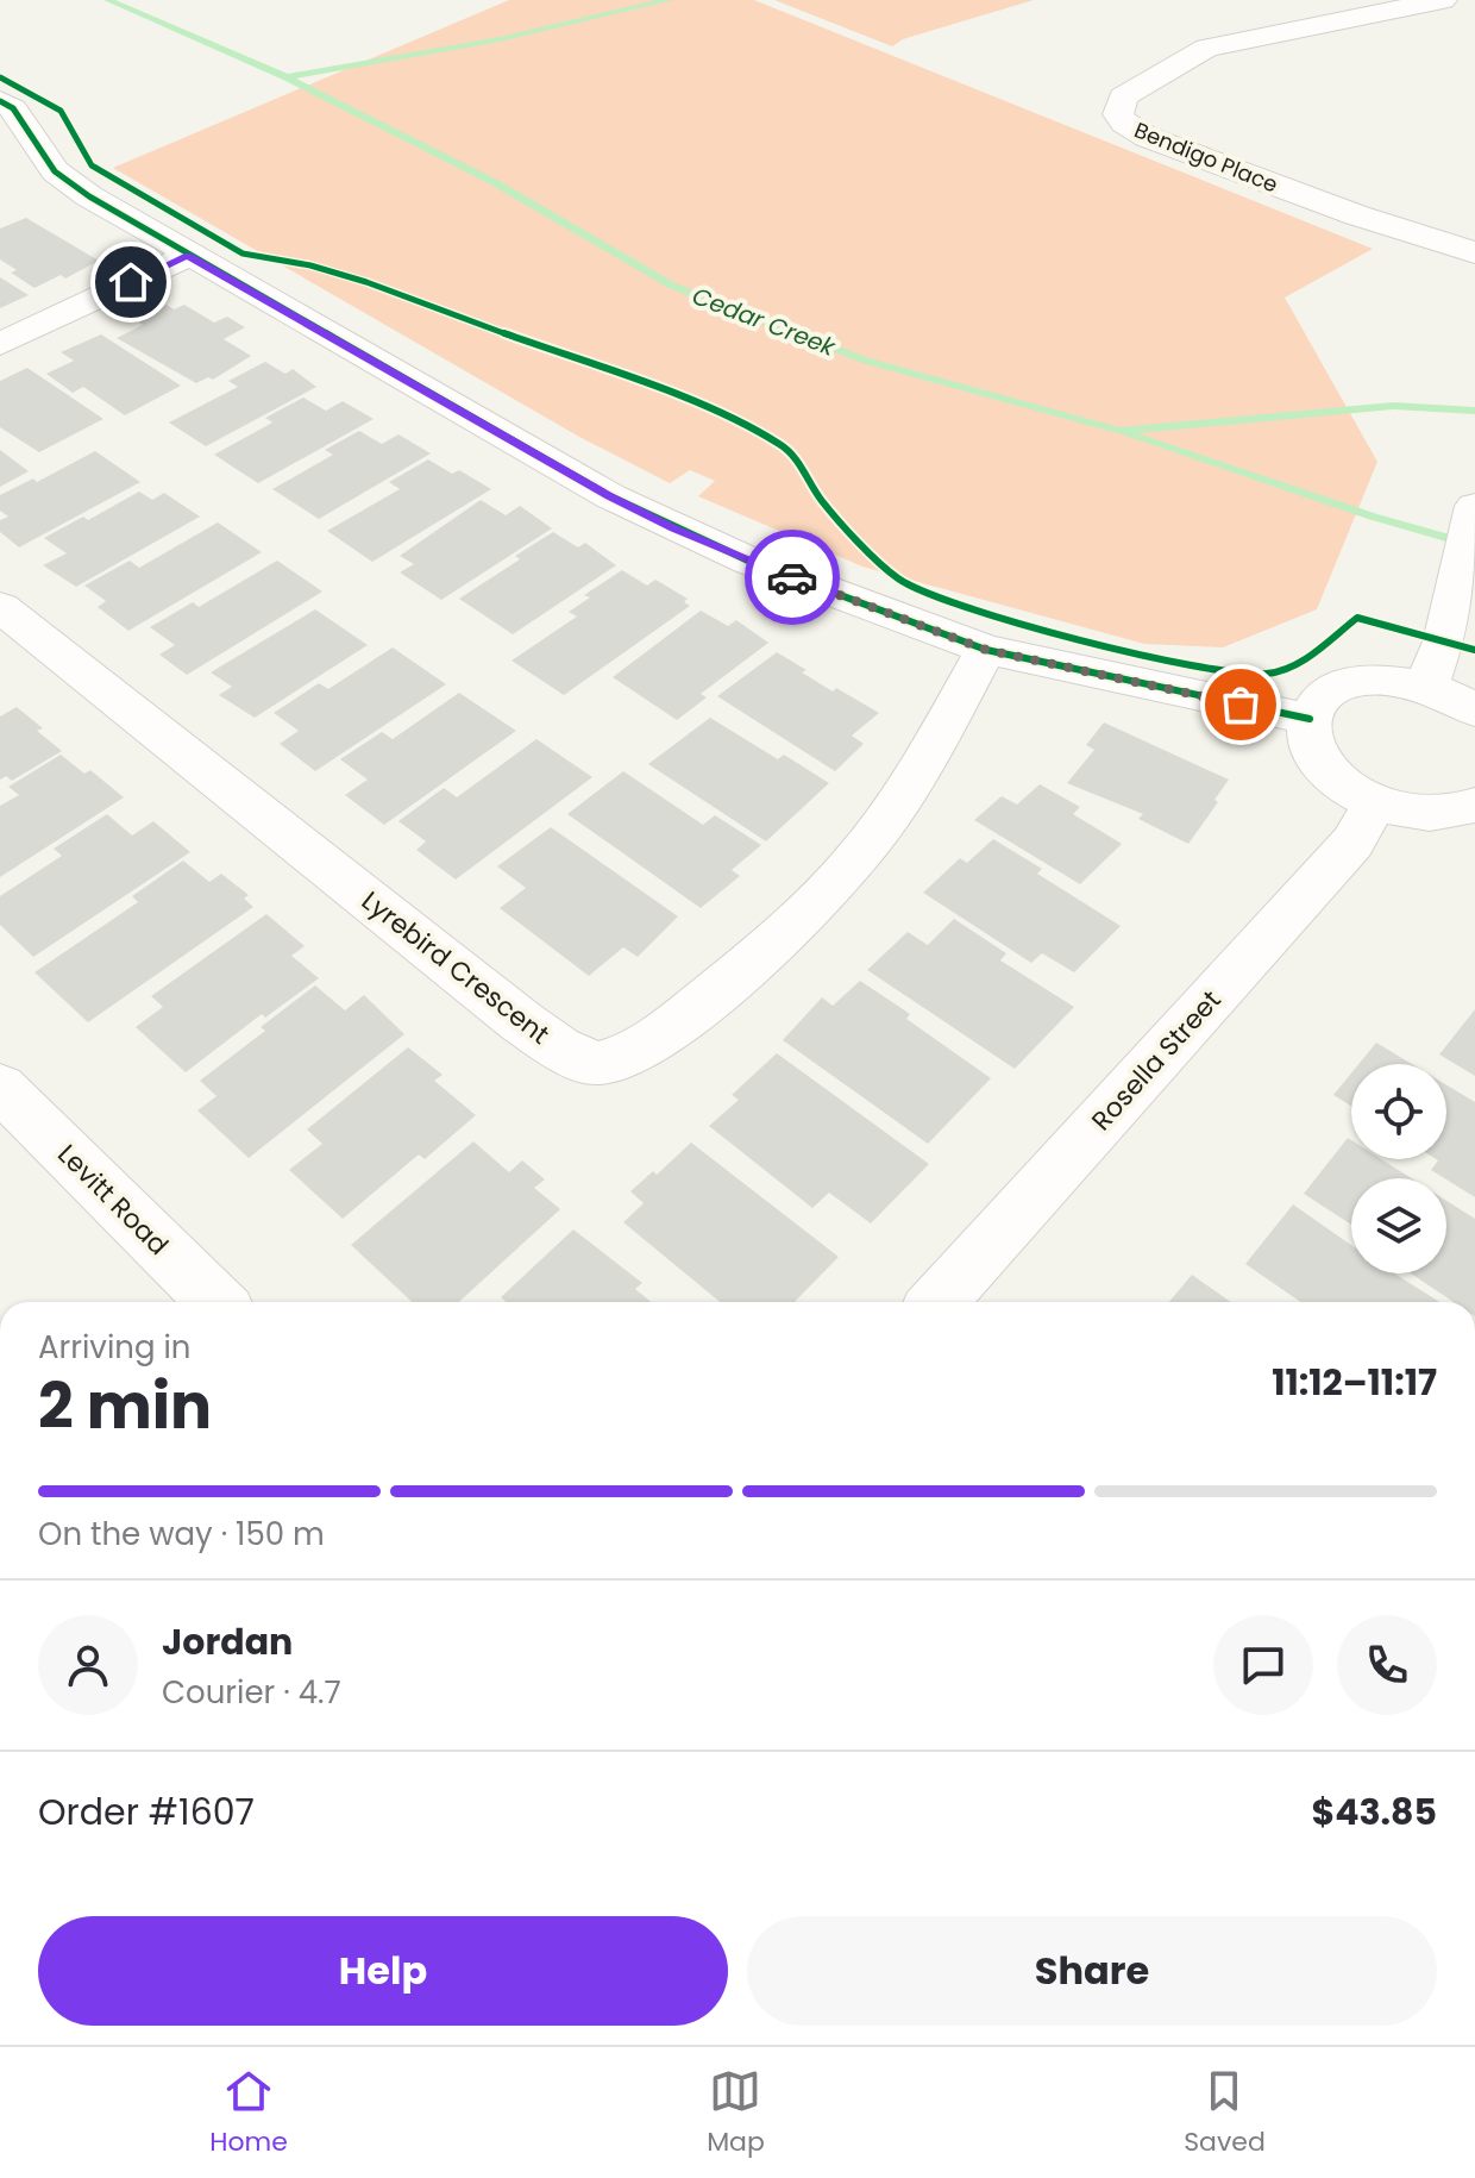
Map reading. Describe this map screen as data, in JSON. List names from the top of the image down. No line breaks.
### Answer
{"streets":{"street":["Bendigo Place","Lyrebird Crescent","Rosella Street","Levitt Road"]},"water":["Cedar Creek"],"page":{"heading":["2 min","Arriving in","11:12–11:17"],"panel":["Jordan","Courier · 4.7","Order #1607","$43.85"],"bar":"On the way · 150 m","buttons":["Help","Share"],"tabs":["Home","Map","Saved"]}}
